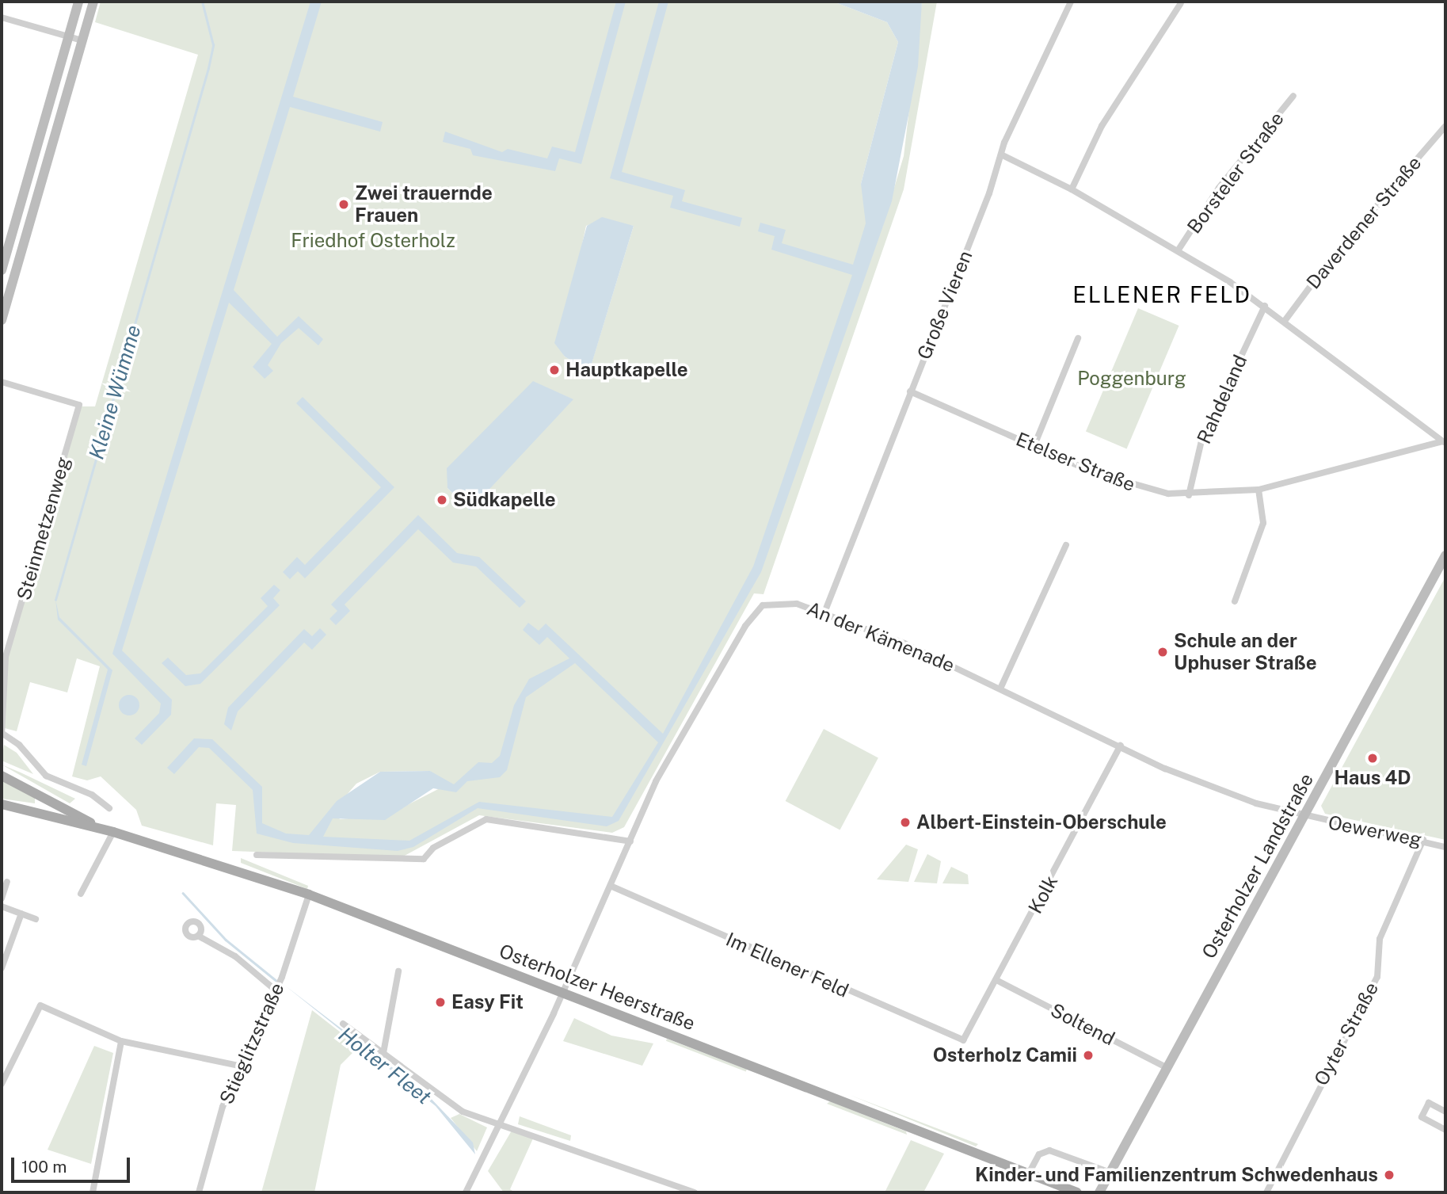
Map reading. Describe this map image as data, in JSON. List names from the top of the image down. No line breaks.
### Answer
{"streets":{"main road":["Osterholzer Landstraße","Osterholzer Heerstraße"],"street":["Borsteler Straße","Daverdener Straße","Große Vieren","Rahdeland","Etelser Straße","Steinmetzenweg","An der Kämenade","Oewerweg","Kolk","Im Ellener Feld","Soltend","Oyter Straße","Stieglitzstraße"]},"crossings":[["Große Vieren","Etelser Straße"],["Große Vieren","An der Kämenade"],["Rahdeland","Etelser Straße"],["An der Kämenade","Oewerweg"],["An der Kämenade","Osterholzer Landstraße"],["An der Kämenade","Kolk"],["An der Kämenade","Im Ellener Feld"],["An der Kämenade","Osterholzer Heerstraße"],["Oewerweg","Osterholzer Landstraße"],["Oewerweg","Oyter Straße"],["Osterholzer Landstraße","Soltend"],["Kolk","Im Ellener Feld"],["Kolk","Soltend"],["Osterholzer Heerstraße","Stieglitzstraße"]],"districts":["ELLENER FELD"],"water":["Kleine Wümme","Holter Fleet"],"parks":["Friedhof Osterholz","Poggenburg"],"places":["Zwei trauernde Frauen","Hauptkapelle","Südkapelle","Schule an der Uphuser Straße","Haus 4D","Albert-Einstein-Oberschule","Easy Fit","Osterholz Camii","Kinder- und Familienzentrum Schwedenhaus"],"scale_bar":"100 m"}
